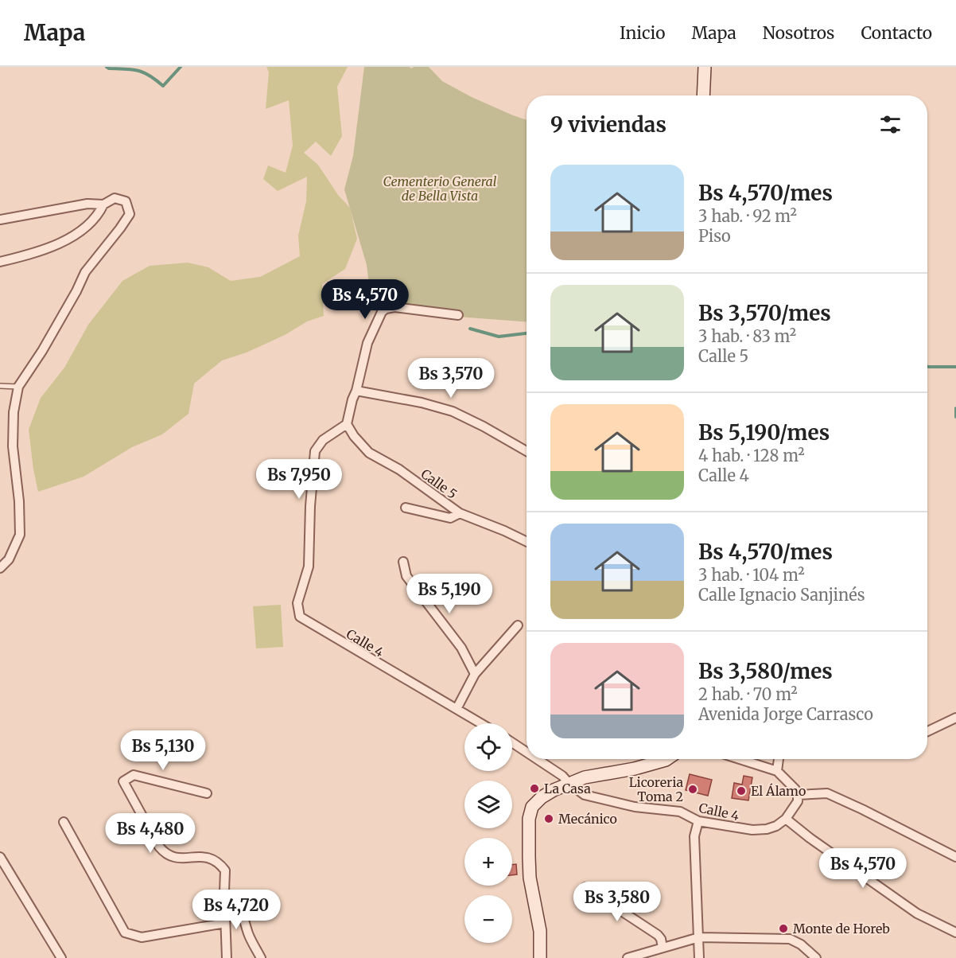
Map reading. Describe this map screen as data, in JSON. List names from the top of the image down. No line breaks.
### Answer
{"streets":{"street":["Calle 5","Calle 4"]},"crossings":[["Calle 5","Calle 4"]],"parks":["Cementerio General de Bella Vista"],"places":["La Casa","Licoreria Toma 2","El Álamo","Mecánico","Monte de Horeb"],"page":{"header":"Mapa","nav":["Inicio","Mapa","Nosotros","Contacto"],"heading":"9 viviendas","list":[{"name":"Bs 4,570/mes","note":"3 hab. · 92 m² · Piso"},{"name":"Bs 3,570/mes","note":"3 hab. · 83 m² · Calle 5"},{"name":"Bs 5,190/mes","note":"4 hab. · 128 m² · Calle 4"},{"name":"Bs 4,570/mes","note":"3 hab. · 104 m² · Calle Ignacio Sanjinés"},{"name":"Bs 3,580/mes","note":"2 hab. · 70 m² · Avenida Jorge Carrasco"}],"price":["Bs 4,570","Bs 3,570","Bs 7,950","Bs 5,190","Bs 5,130","Bs 4,480","Bs 4,570","Bs 3,580","Bs 4,720"],"map_buttons":["+","−"]}}
